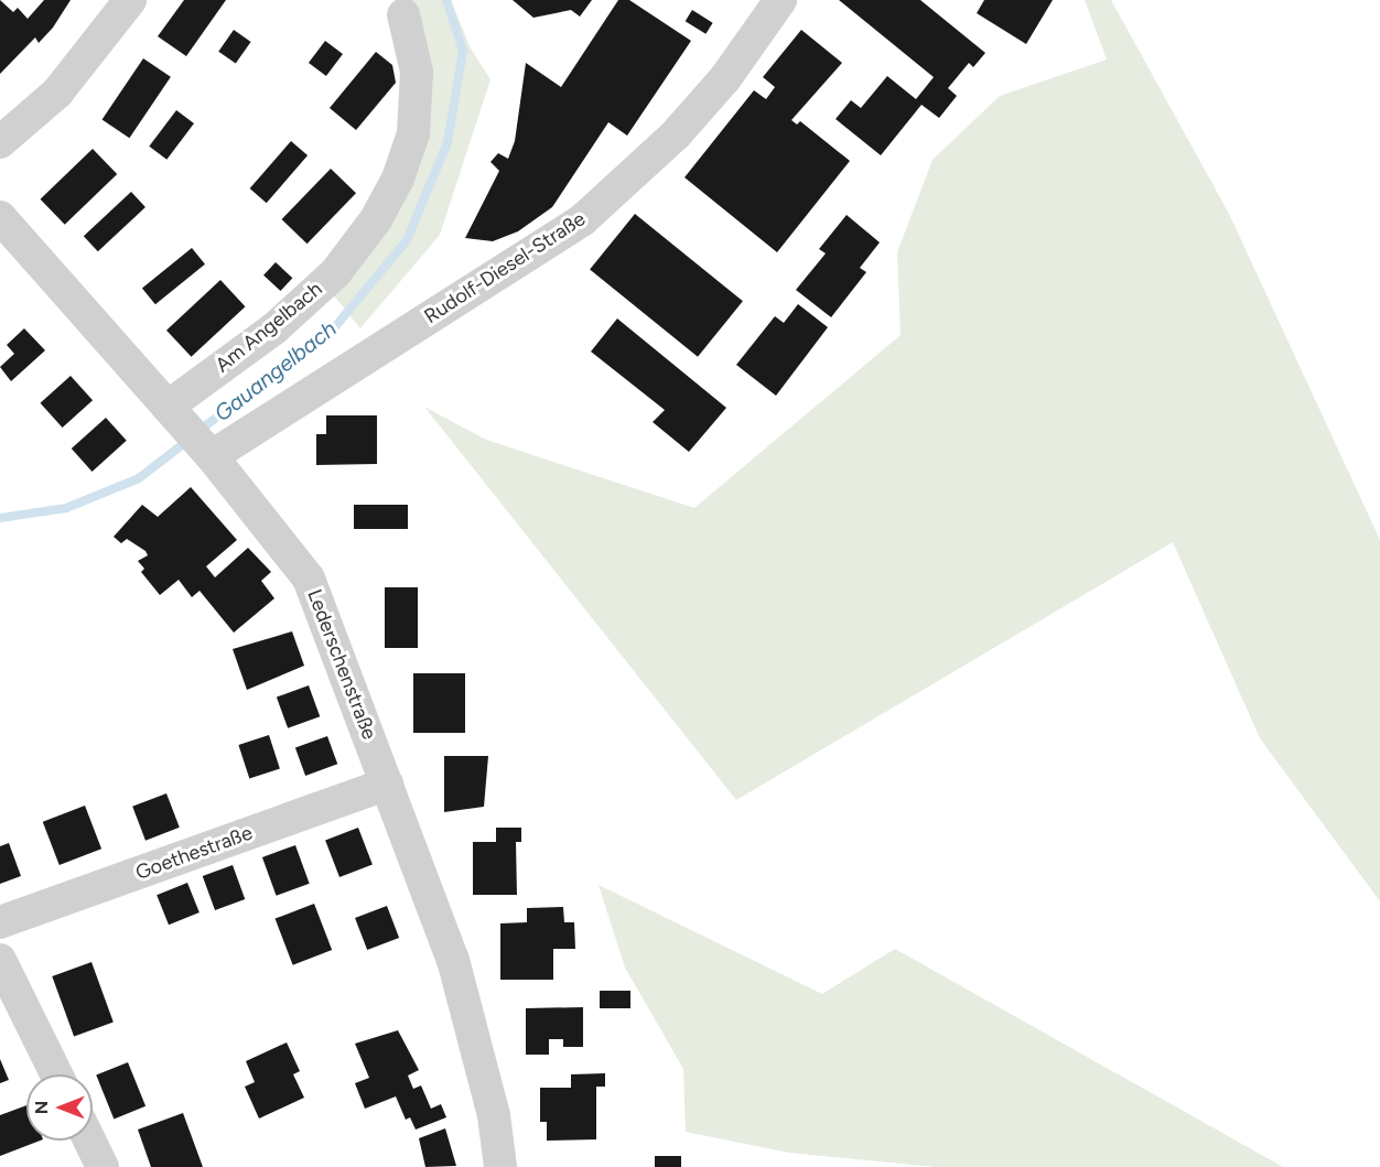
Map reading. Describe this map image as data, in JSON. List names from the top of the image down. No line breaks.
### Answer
{"streets":{"street":["Rudolf-Diesel-Straße","Am Angelbach","Lederschenstraße","Goethestraße"]},"crossings":[["Rudolf-Diesel-Straße","Lederschenstraße"],["Am Angelbach","Lederschenstraße"],["Lederschenstraße","Goethestraße"]],"water":["Gauangelbach"],"north":"left"}
